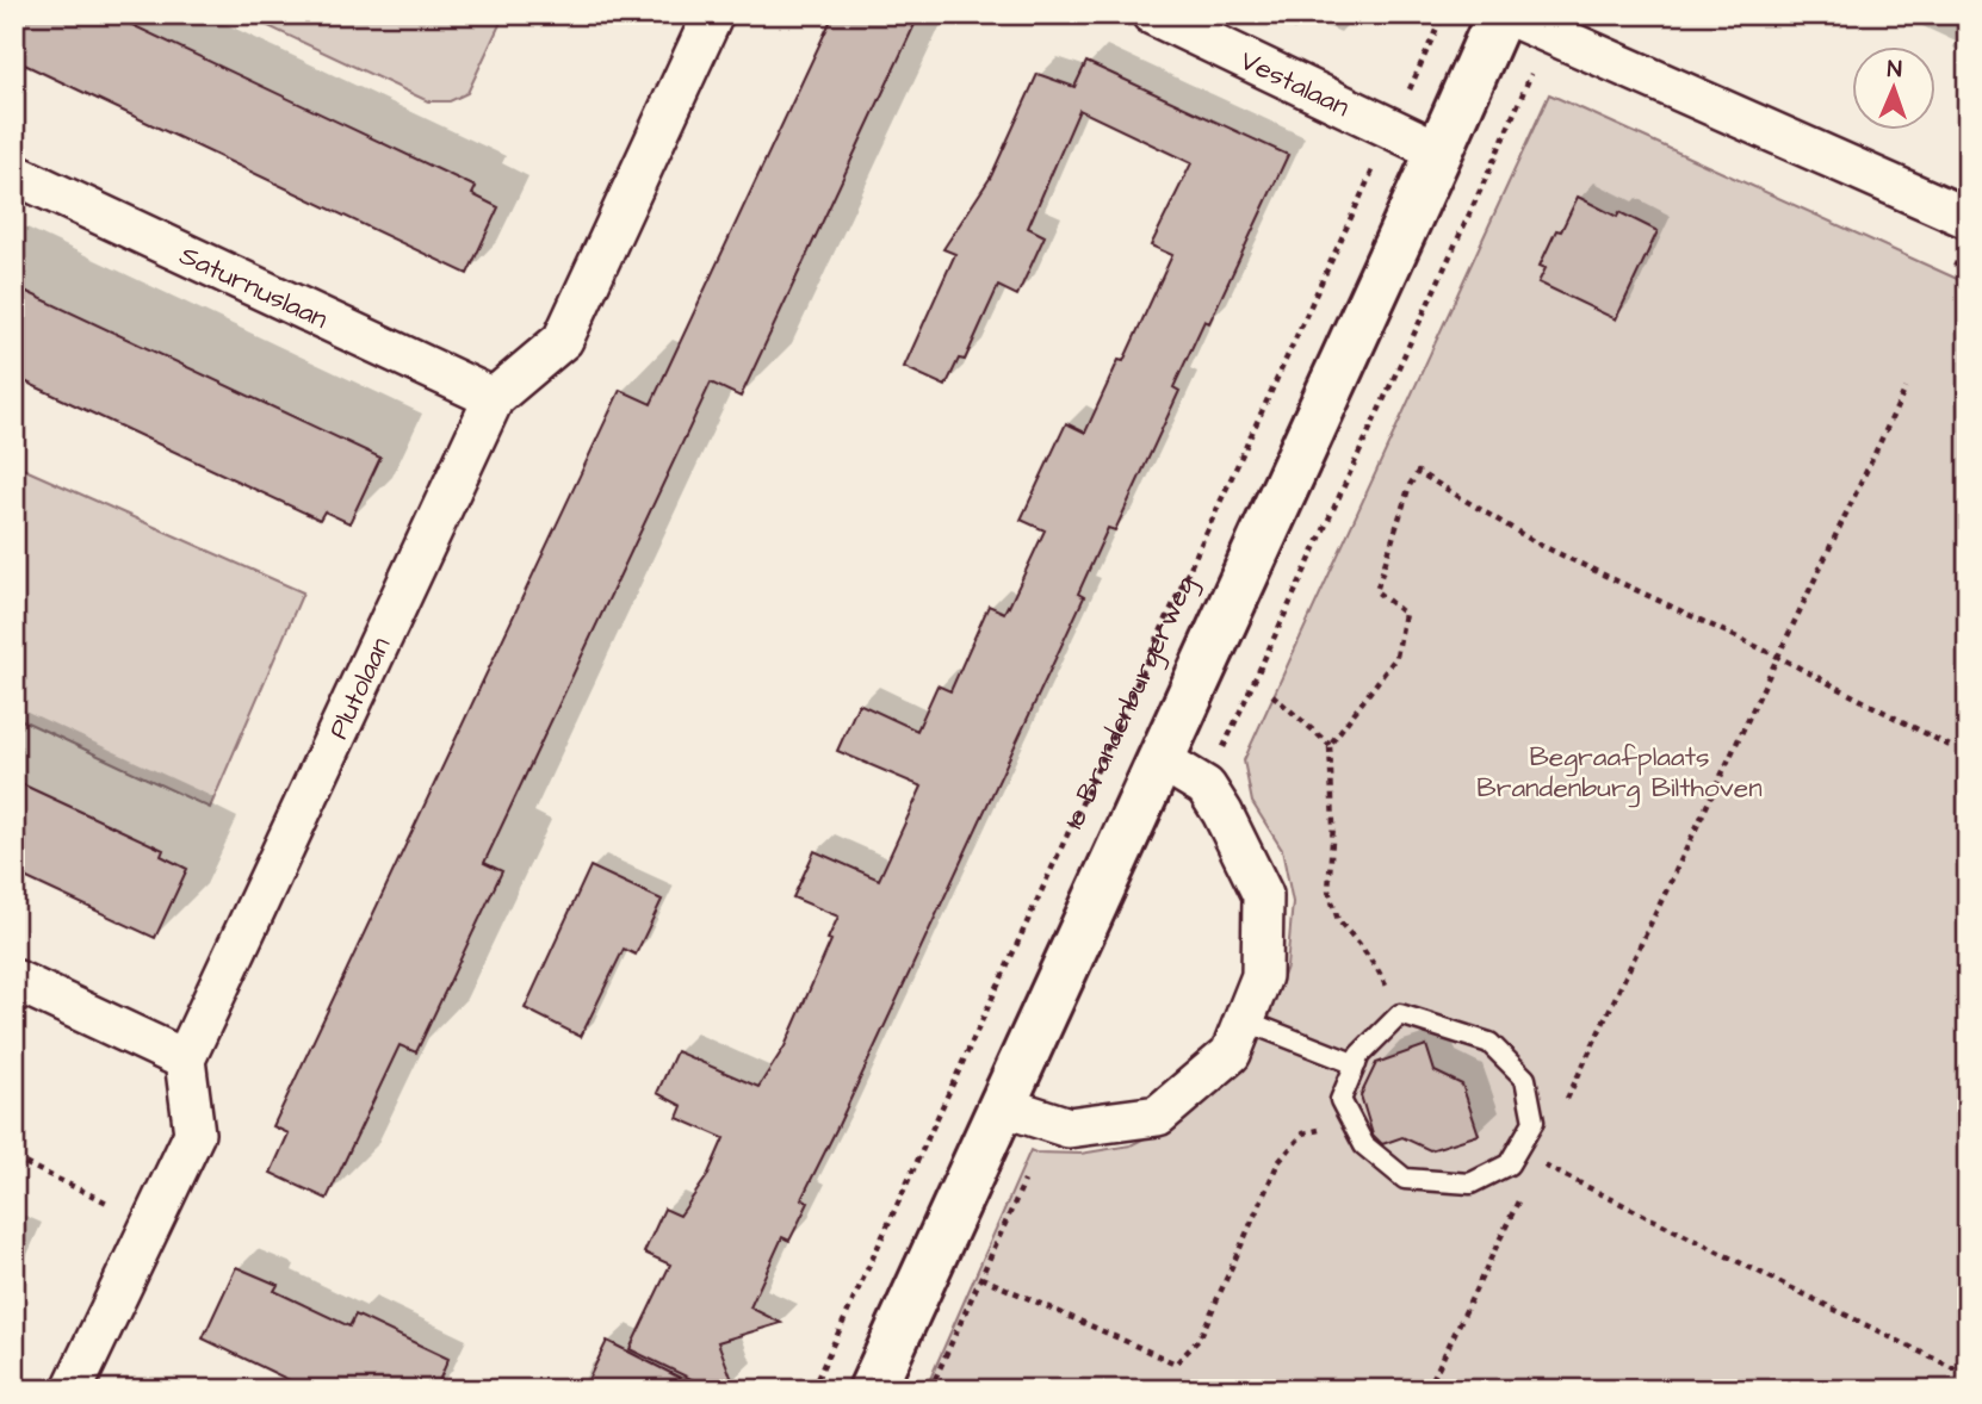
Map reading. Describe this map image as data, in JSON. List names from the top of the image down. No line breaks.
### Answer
{"streets":{"street":["Vestalaan","Saturnuslaan","Plutolaan","1e Brandenburgerweg"]},"crossings":[["Vestalaan","1e Brandenburgerweg"],["Saturnuslaan","Plutolaan"]],"parks":["Begraafplaats Brandenburg Bilthoven"],"north":"top"}
